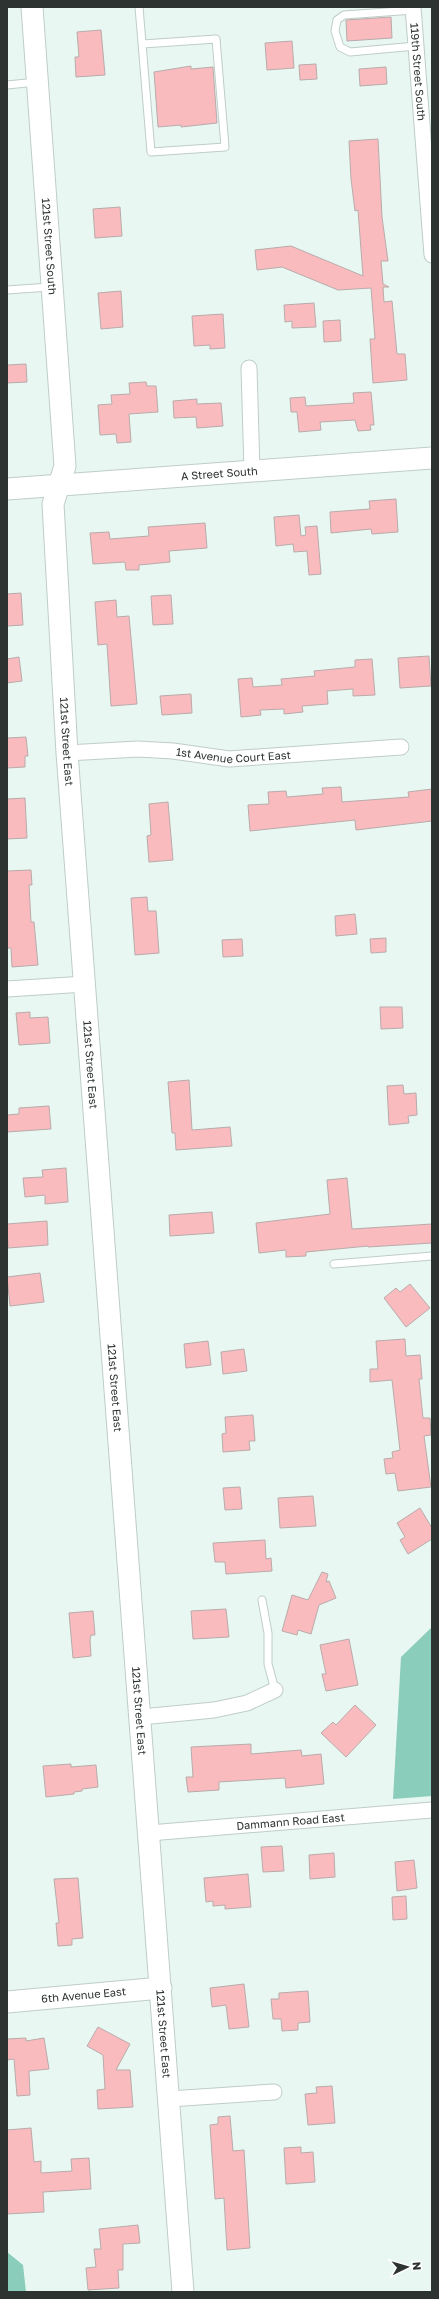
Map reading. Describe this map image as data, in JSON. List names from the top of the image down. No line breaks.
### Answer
{"streets":{"street":["119th Street South","121st Street South","A Street South","121st Street East","1st Avenue Court East","Dammann Road East","6th Avenue East"]},"crossings":[["121st Street South","A Street South"],["121st Street South","121st Street East"],["A Street South","121st Street East"],["121st Street East","1st Avenue Court East"],["121st Street East","Dammann Road East"],["121st Street East","6th Avenue East"]],"north":"right"}
